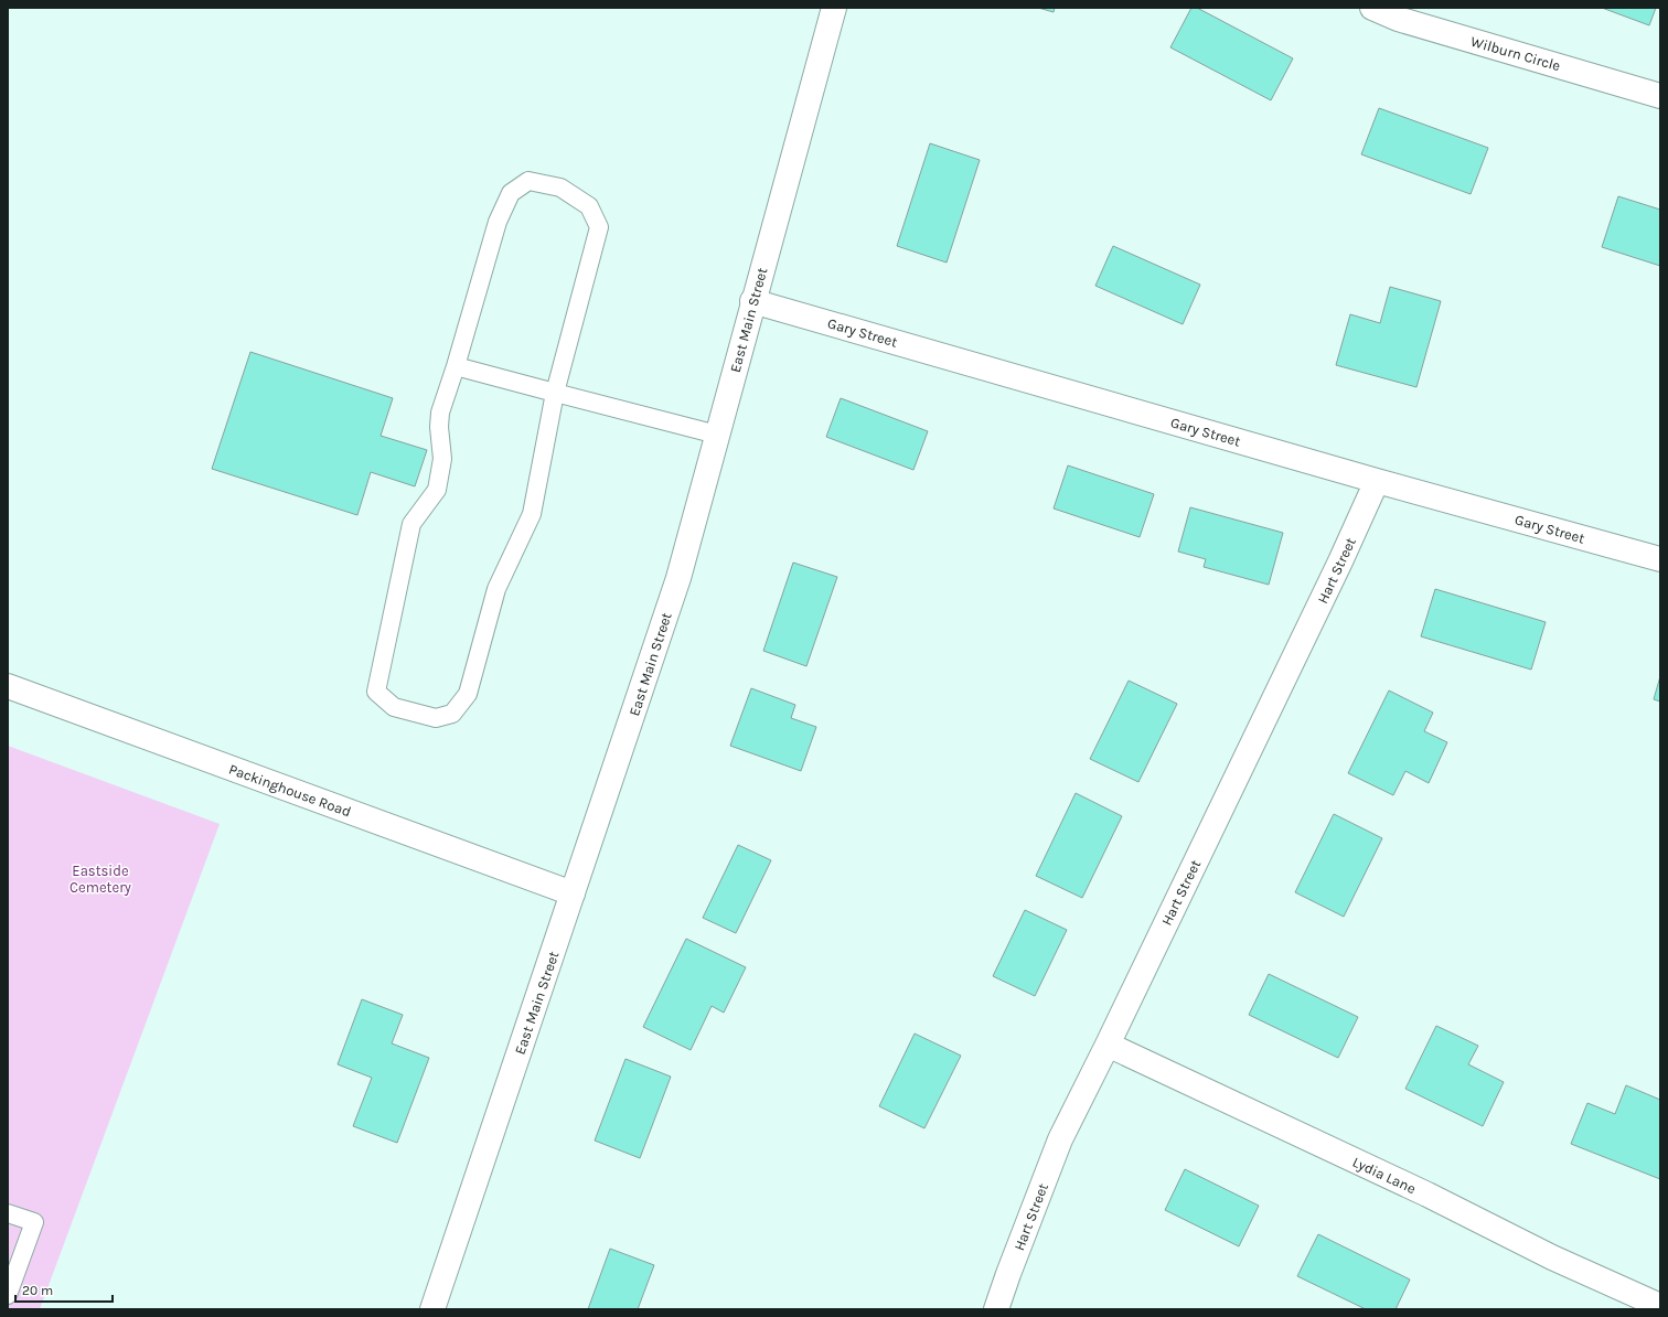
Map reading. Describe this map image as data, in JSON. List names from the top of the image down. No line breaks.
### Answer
{"streets":{"street":["Wilburn Circle","East Main Street","Gary Street","Hart Street","Packinghouse Road","Lydia Lane"]},"crossings":[["East Main Street","Gary Street"],["East Main Street","Packinghouse Road"],["Gary Street","Hart Street"],["Hart Street","Lydia Lane"]],"parks":["Eastside Cemetery"],"scale_bar":"20 m"}
